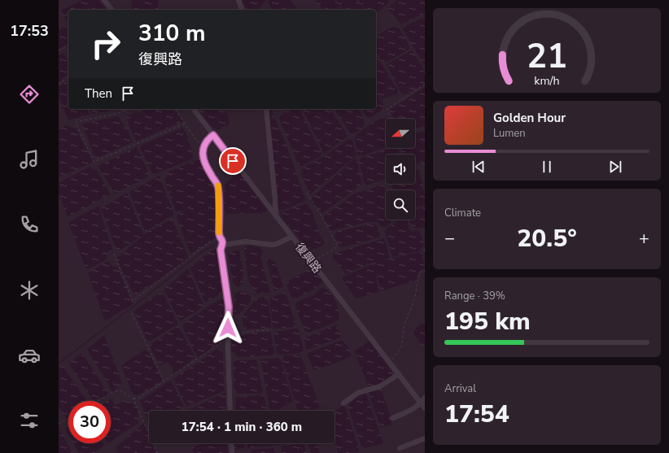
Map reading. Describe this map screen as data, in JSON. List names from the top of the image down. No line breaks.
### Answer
{"streets":{"street":["復興路"]},"north":"left","page":{"tabs":"17:53","turn":["310 m","復興路"],"then":"Then","song":["Golden Hour","Lumen"],"tile":["Climate",["Range · 39%","195 km"],["Arrival","17:54"]],"heat":["−","20.5°","+"],"limit":"30","trip":"17:54 · 1 min · 360 m","gauge":["21","km/h"]}}
